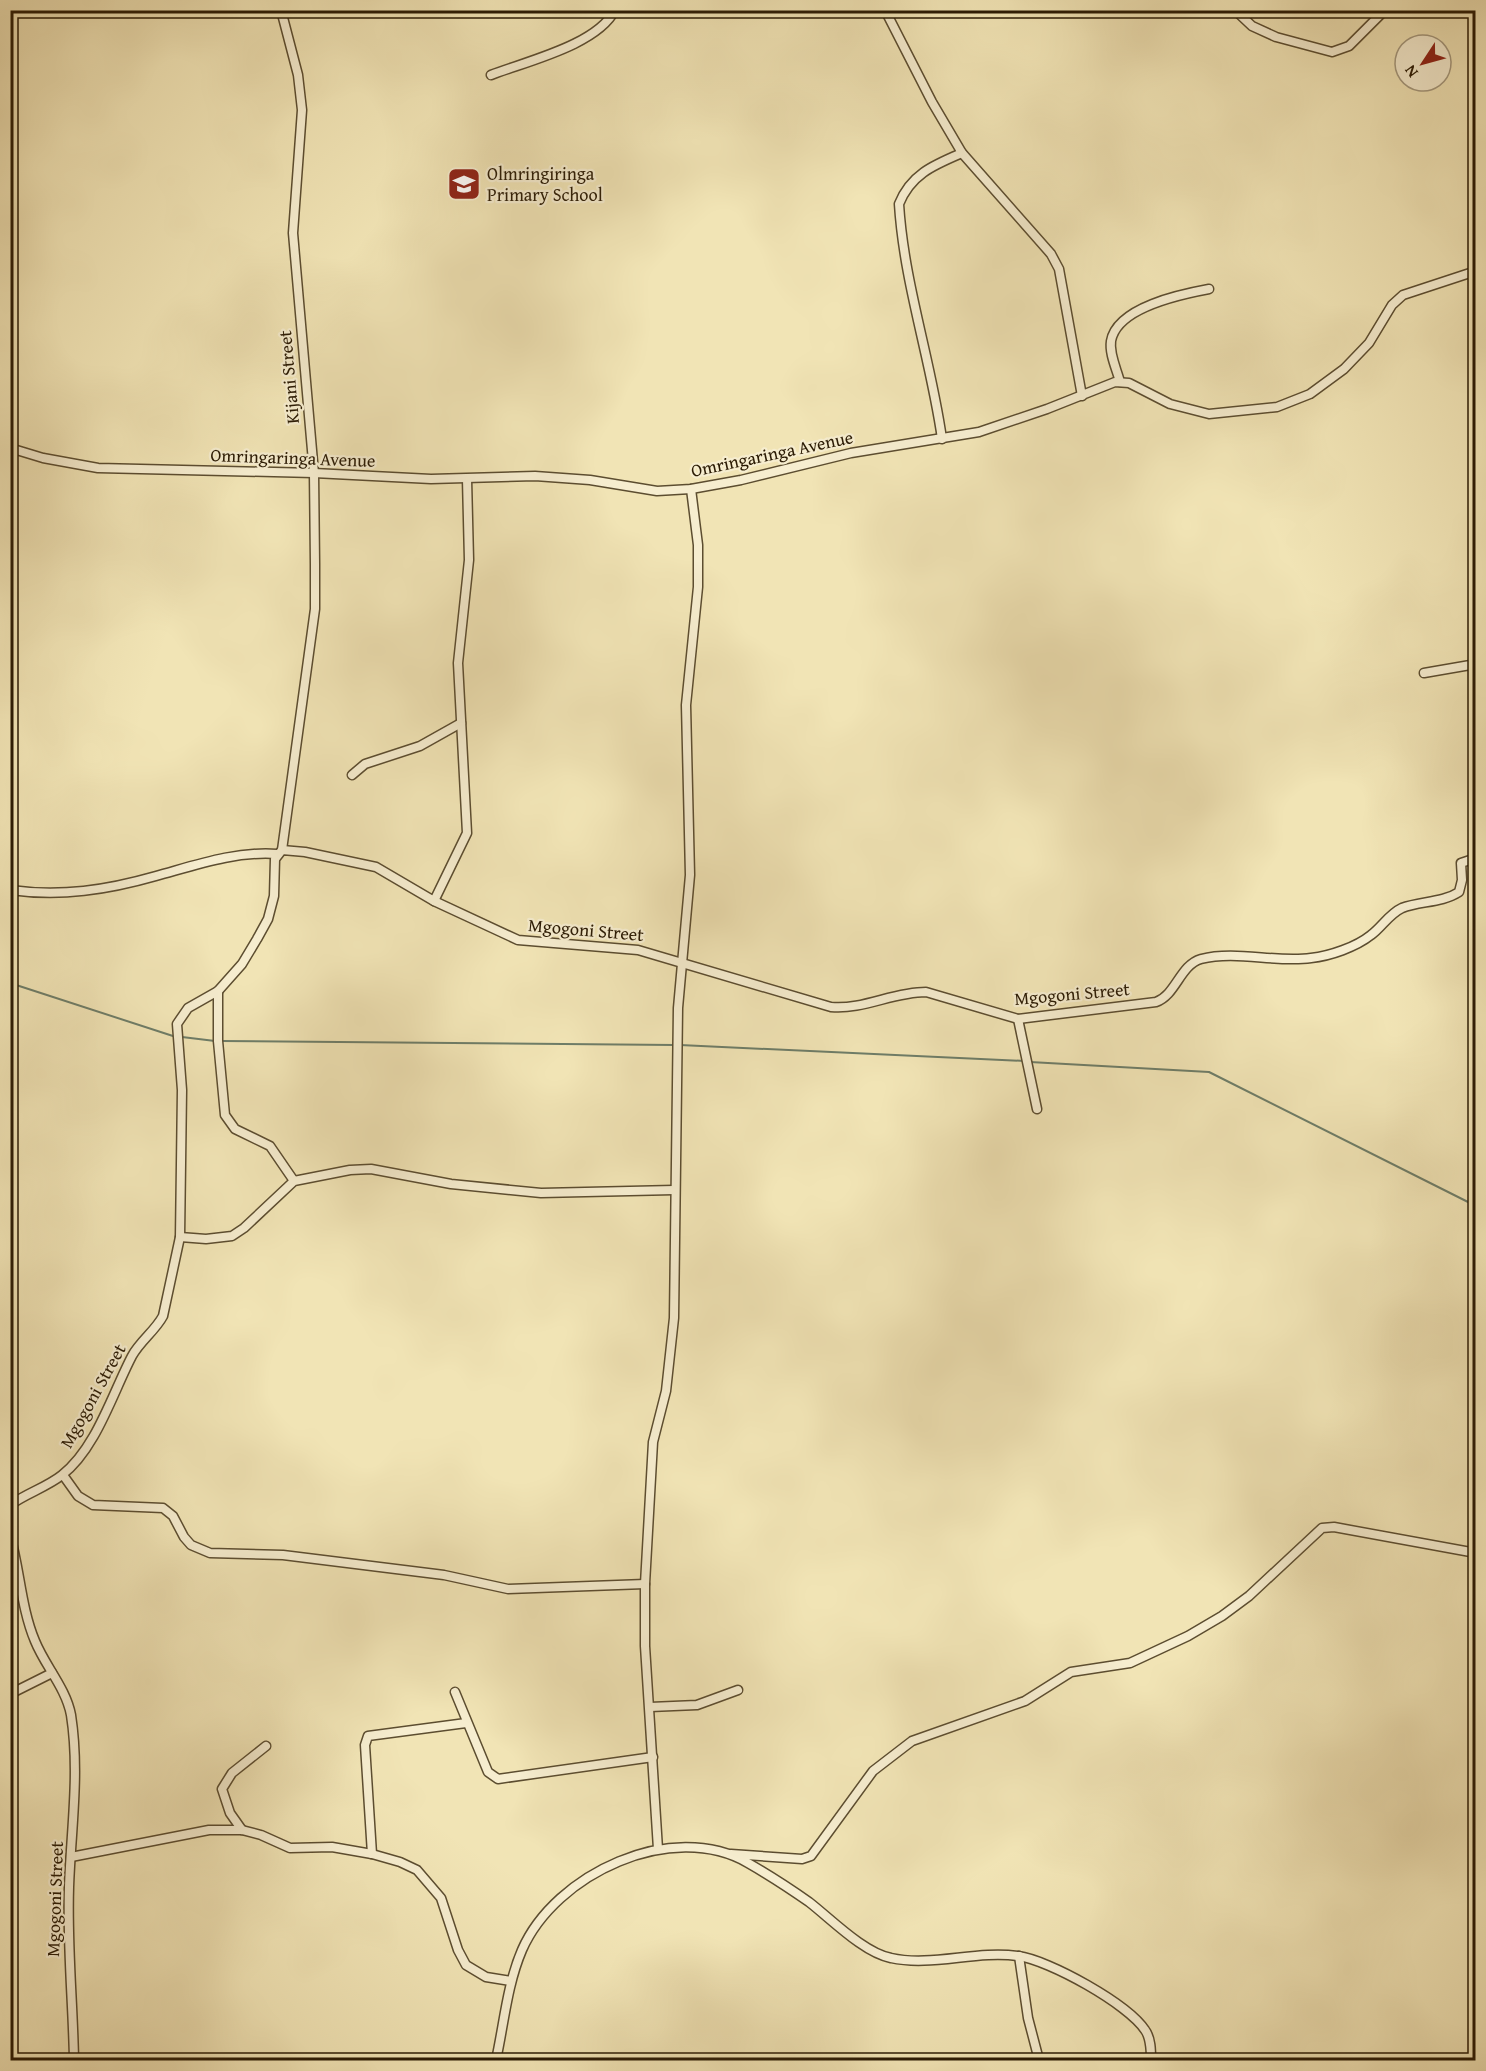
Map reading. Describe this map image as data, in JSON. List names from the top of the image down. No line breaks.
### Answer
{"streets":{"street":["Kijani Street","Omringaringa Avenue","Mgogoni Street"]},"crossings":[["Kijani Street","Omringaringa Avenue"],["Kijani Street","Mgogoni Street"]],"places":{"school or university":["Olmringiringa Primary School"]},"north":"bottom left"}
